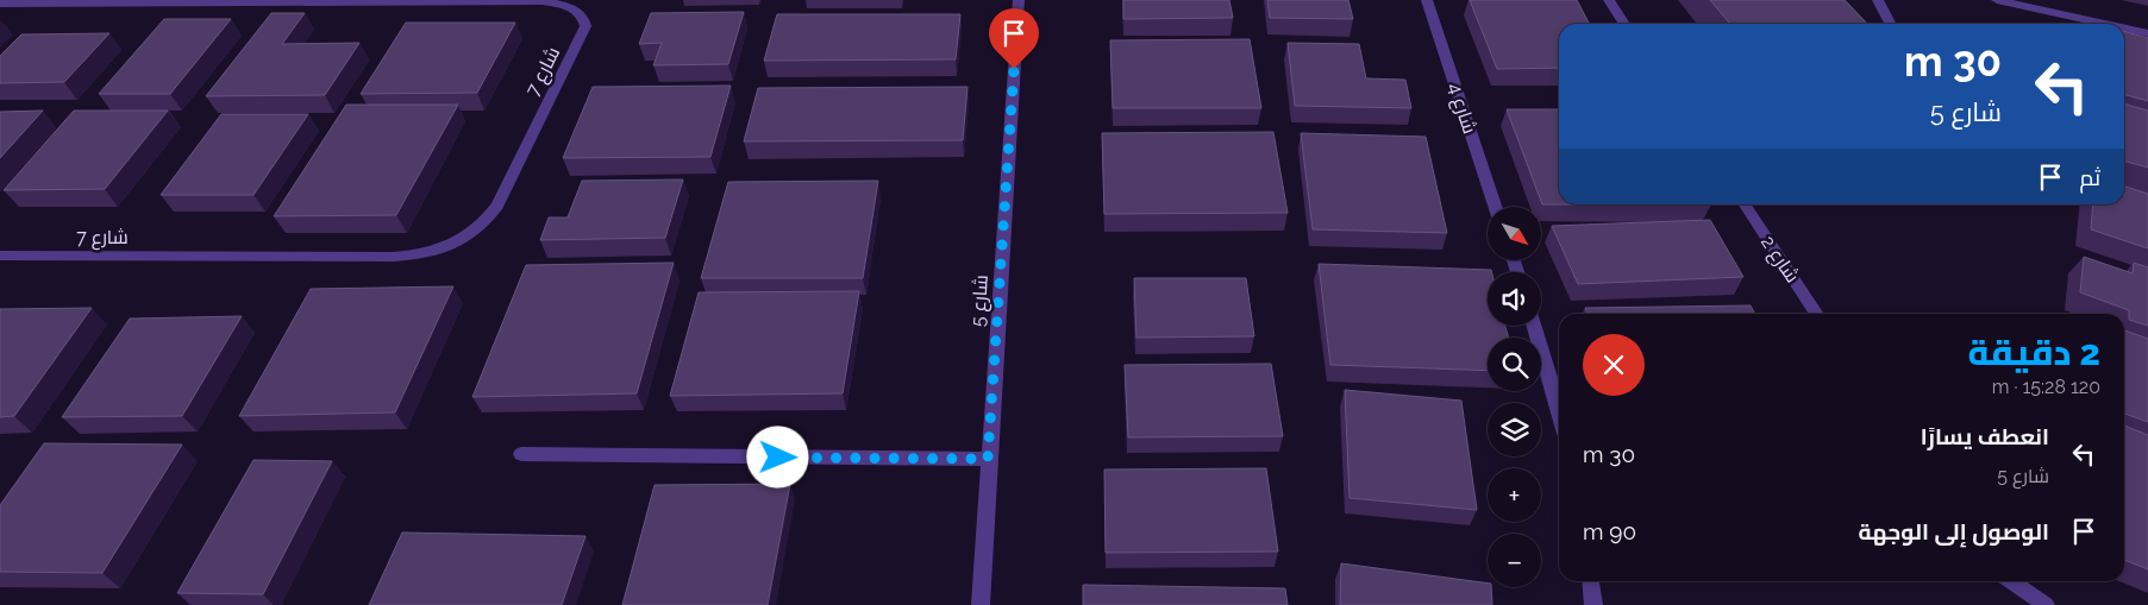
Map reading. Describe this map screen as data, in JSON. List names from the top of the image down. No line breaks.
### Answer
{"streets":{"street":["شارع 7","شارع 4","شارع 2","شارع 5"]},"north":"bottom right","page":{"turn":["30 m","شارع 5"],"then":"ثم","map_buttons":["+","−"],"heading":["2 دقيقة","120 m · 15:28"],"list":[{"name":"انعطف يسارًا","note":"شارع 5","value":"30 m"},{"name":"الوصول إلى الوجهة","value":"90 m"}]}}
